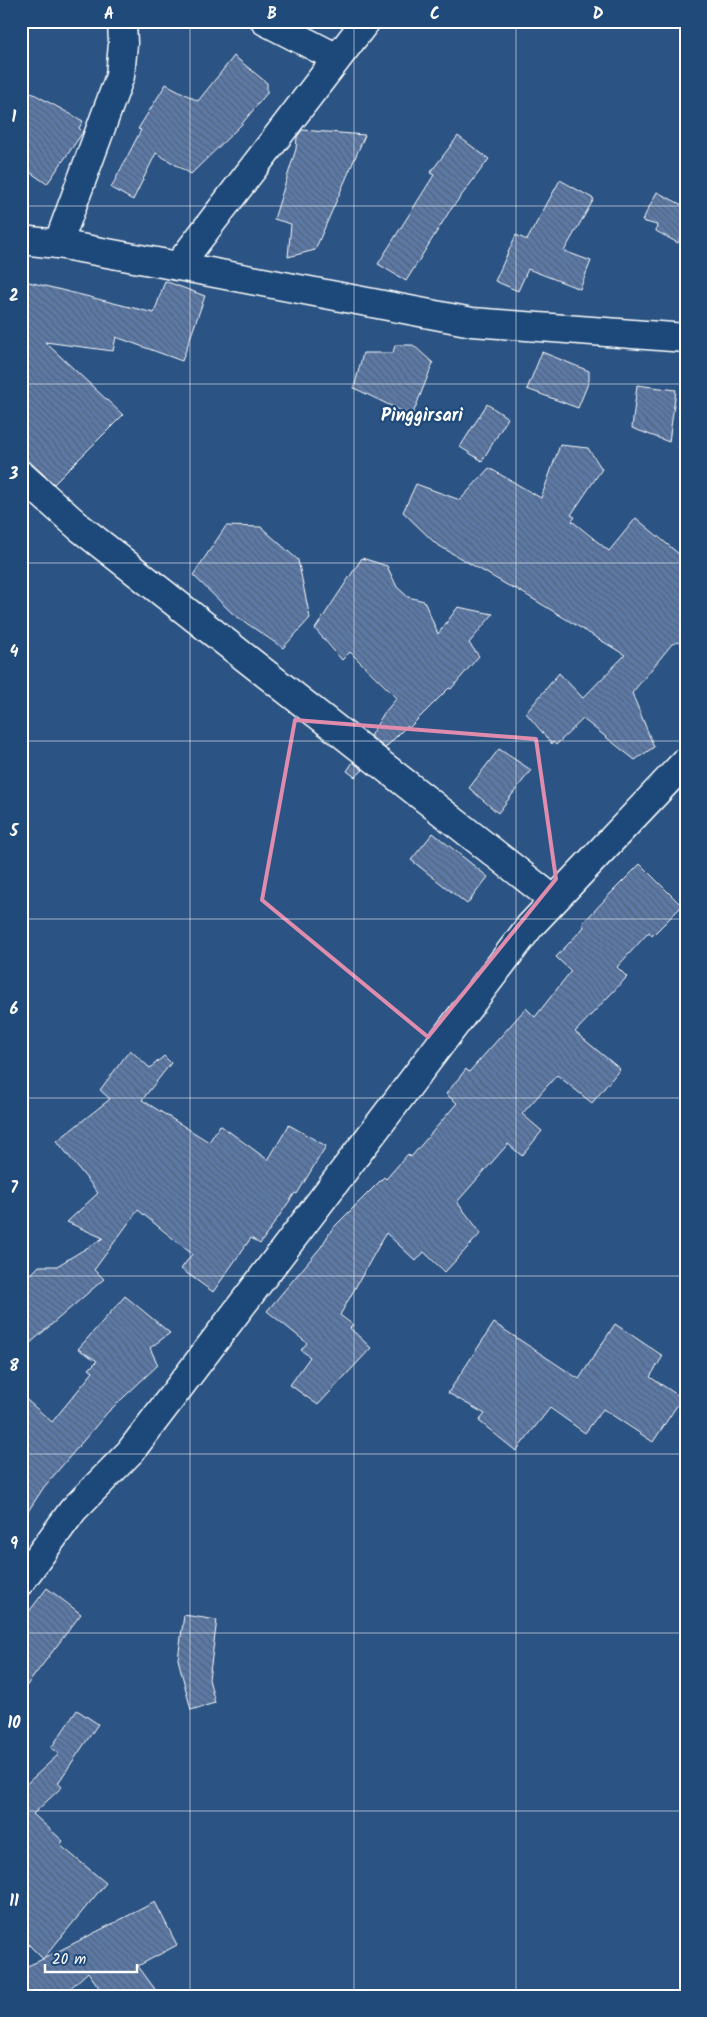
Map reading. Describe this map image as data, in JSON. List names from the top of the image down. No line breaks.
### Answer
{"districts":["Pinggirsari"],"scale_bar":"20 m","grid":{"columns":["A","B","C","D"],"rows":["1","2","3","4","5","6","7","8","9","10","11"]}}
